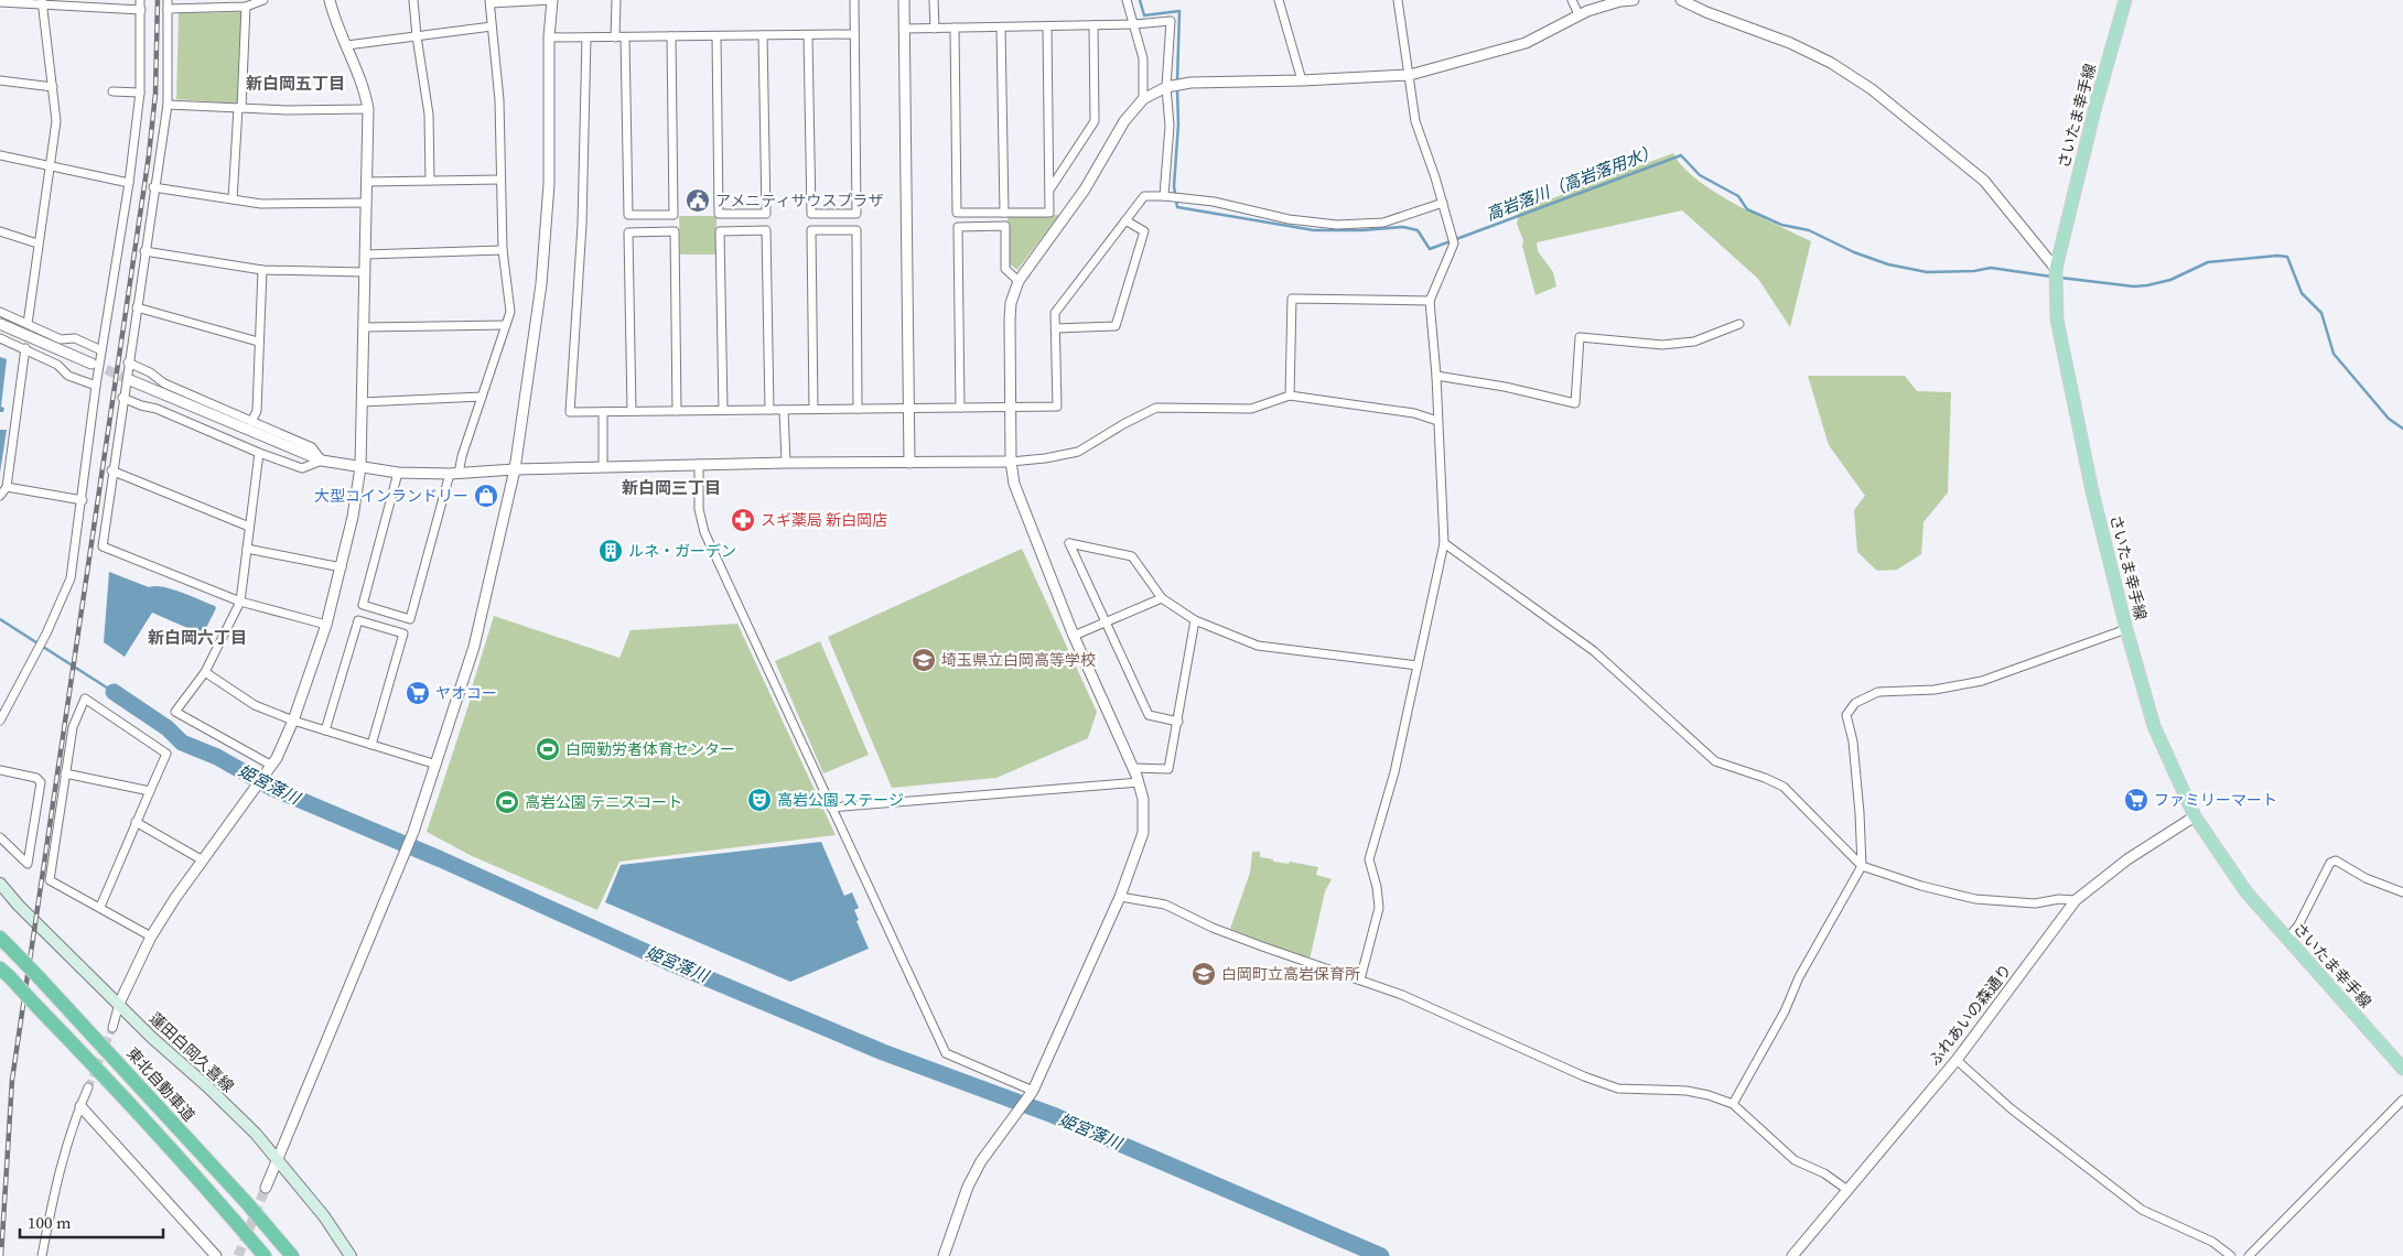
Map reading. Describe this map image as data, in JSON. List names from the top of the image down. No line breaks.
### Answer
{"streets":{"highway":["東北自動車道"],"main road":["さいたま幸手線","蓮田白岡久喜線"],"street":["ふれあいの森通り"]},"crossings":[["さいたま幸手線","ふれあいの森通り"]],"districts":["新白岡五丁目","新白岡三丁目","新白岡六丁目"],"water":["高岩落川（高岩落用水）","姫宮落川"],"places":{"public building":["アメニティサウスプラザ"],"shop":["大型コインランドリー"],"pharmacy":["スギ薬局 新白岡店"],"building":["ルネ・ガーデン"],"school or university":["埼玉県立白岡高等学校","白岡町立高岩保育所"],"supermarket":["ヤオコー","ファミリーマート"],"sports":["白岡勤労者体育センター","高岩公園 テニスコート"],"theatre":["高岩公園 ステージ"]},"scale_bar":"100 m"}
